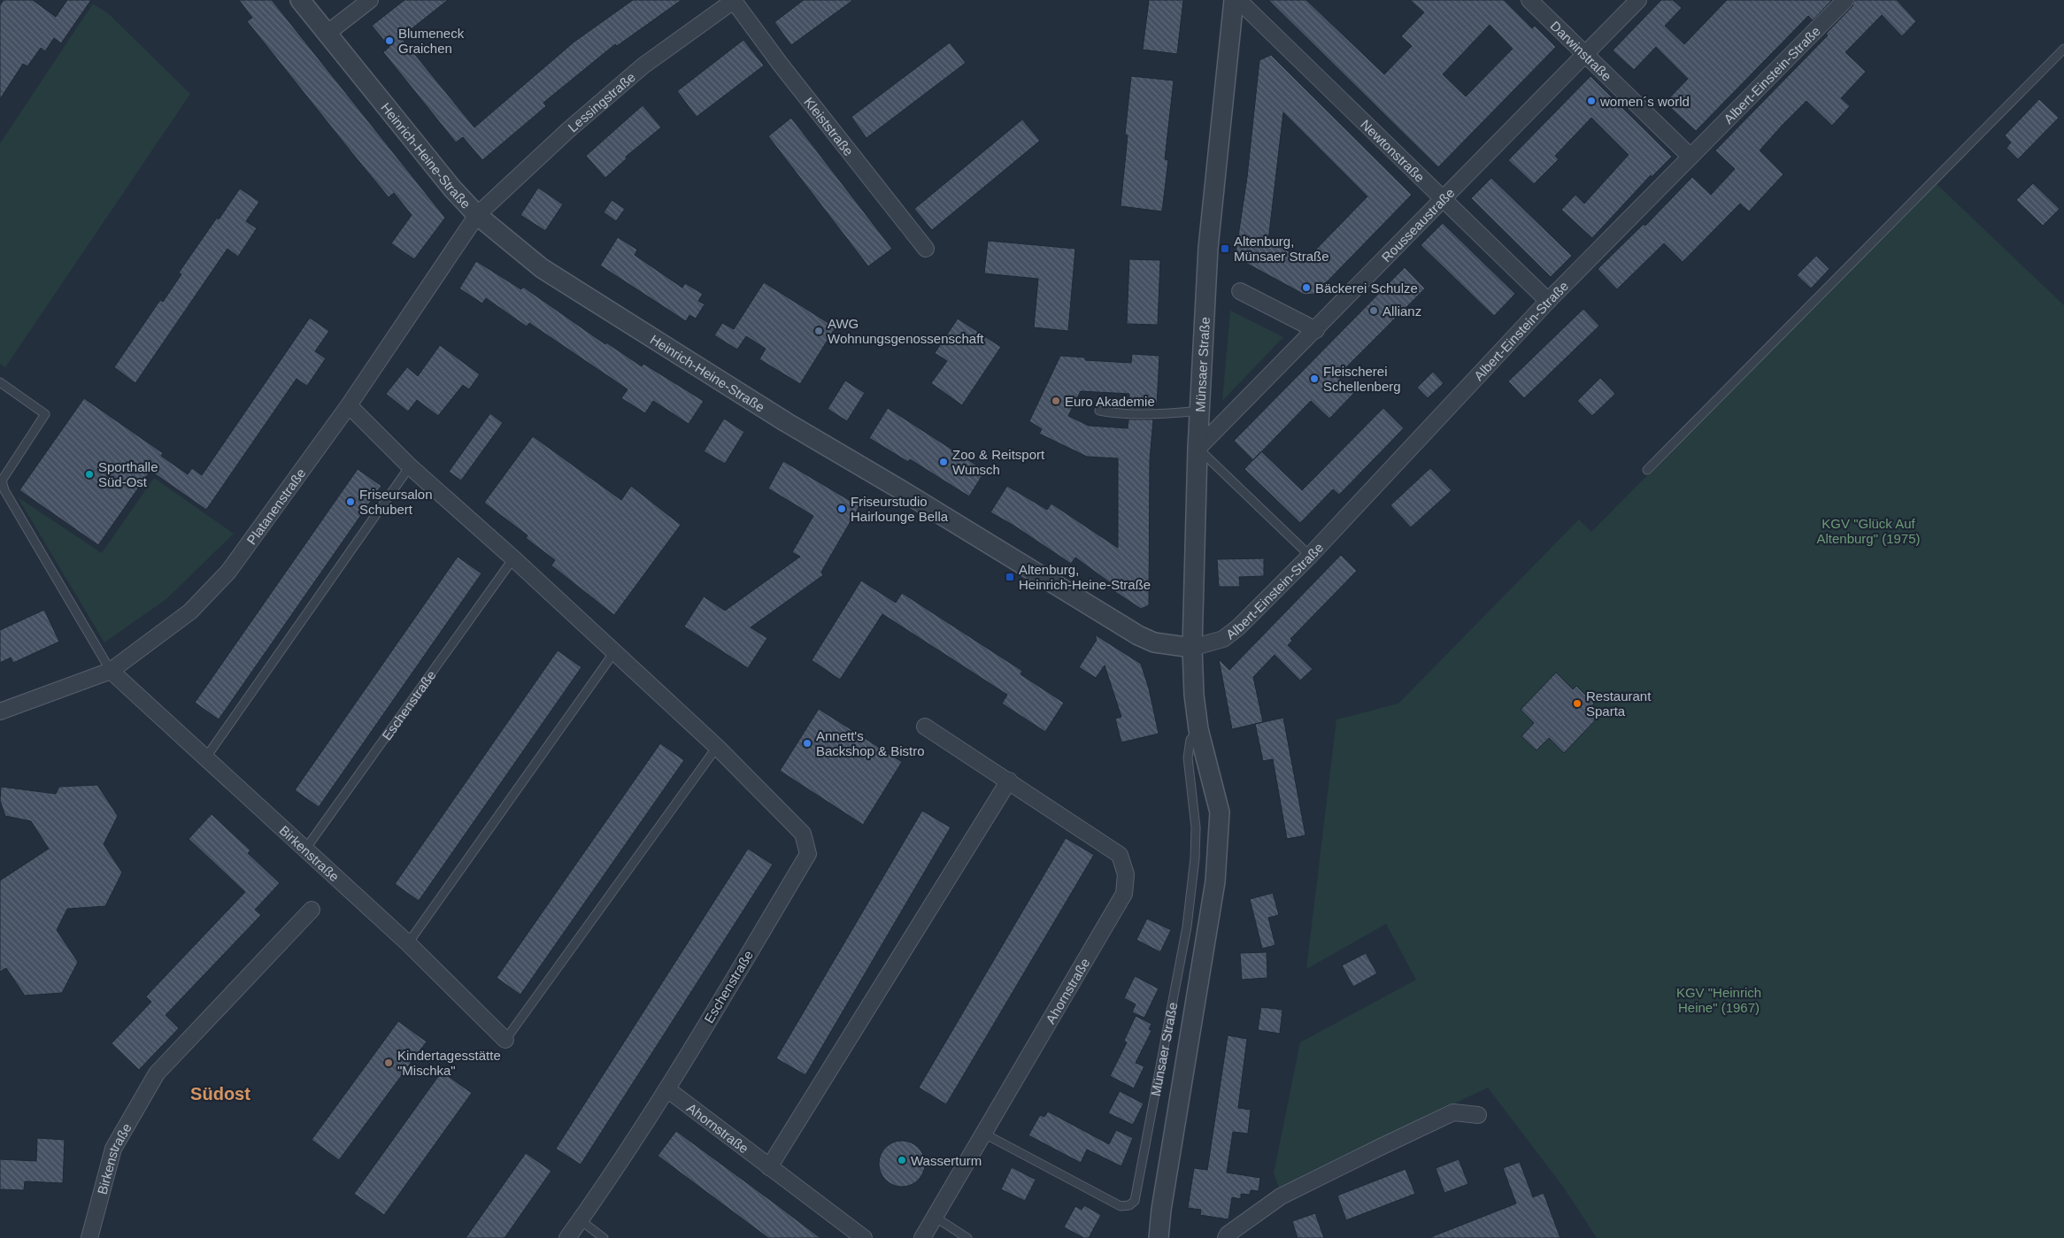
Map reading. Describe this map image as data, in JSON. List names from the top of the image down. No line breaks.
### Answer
{"streets":{"street":["Darwinstraße","Albert-Einstein-Straße","Lessingstraße","Kleiststraße","Newtonstraße","Heinrich-Heine-Straße","Rousseaustraße","Münsaer Straße","Platanenstraße","Eschenstraße","Birkenstraße","Ahornstraße"]},"crossings":[["Darwinstraße","Albert-Einstein-Straße"],["Darwinstraße","Rousseaustraße"],["Albert-Einstein-Straße","Newtonstraße"],["Albert-Einstein-Straße","Heinrich-Heine-Straße"],["Albert-Einstein-Straße","Münsaer Straße"],["Lessingstraße","Kleiststraße"],["Lessingstraße","Heinrich-Heine-Straße"],["Lessingstraße","Platanenstraße"],["Newtonstraße","Rousseaustraße"],["Heinrich-Heine-Straße","Münsaer Straße"],["Heinrich-Heine-Straße","Platanenstraße"],["Rousseaustraße","Münsaer Straße"],["Münsaer Straße","Ahornstraße"],["Platanenstraße","Eschenstraße"],["Platanenstraße","Birkenstraße"],["Eschenstraße","Birkenstraße"],["Eschenstraße","Ahornstraße"]],"districts":["Südost"],"parks":["KGV \"Glück Auf Altenburg\" (1975)","KGV \"Heinrich Heine\" (1967)"],"places":{"other":["Blumeneck Graichen","women´s world","Bäckerei Schulze","Allianz","AWG Wohnungsgenossenschaft","Fleischerei Schellenberg","Euro Akademie","Zoo & Reitsport Wunsch","Sporthalle Süd-Ost","Friseursalon Schubert","Friseurstudio Hairlounge Bella","Restaurant Sparta","Annett's Backshop & Bistro","Kindertagesstätte \"Mischka\"","Wasserturm"],"transit":["Altenburg, Münsaer Straße","Altenburg, Heinrich-Heine-Straße"]}}
